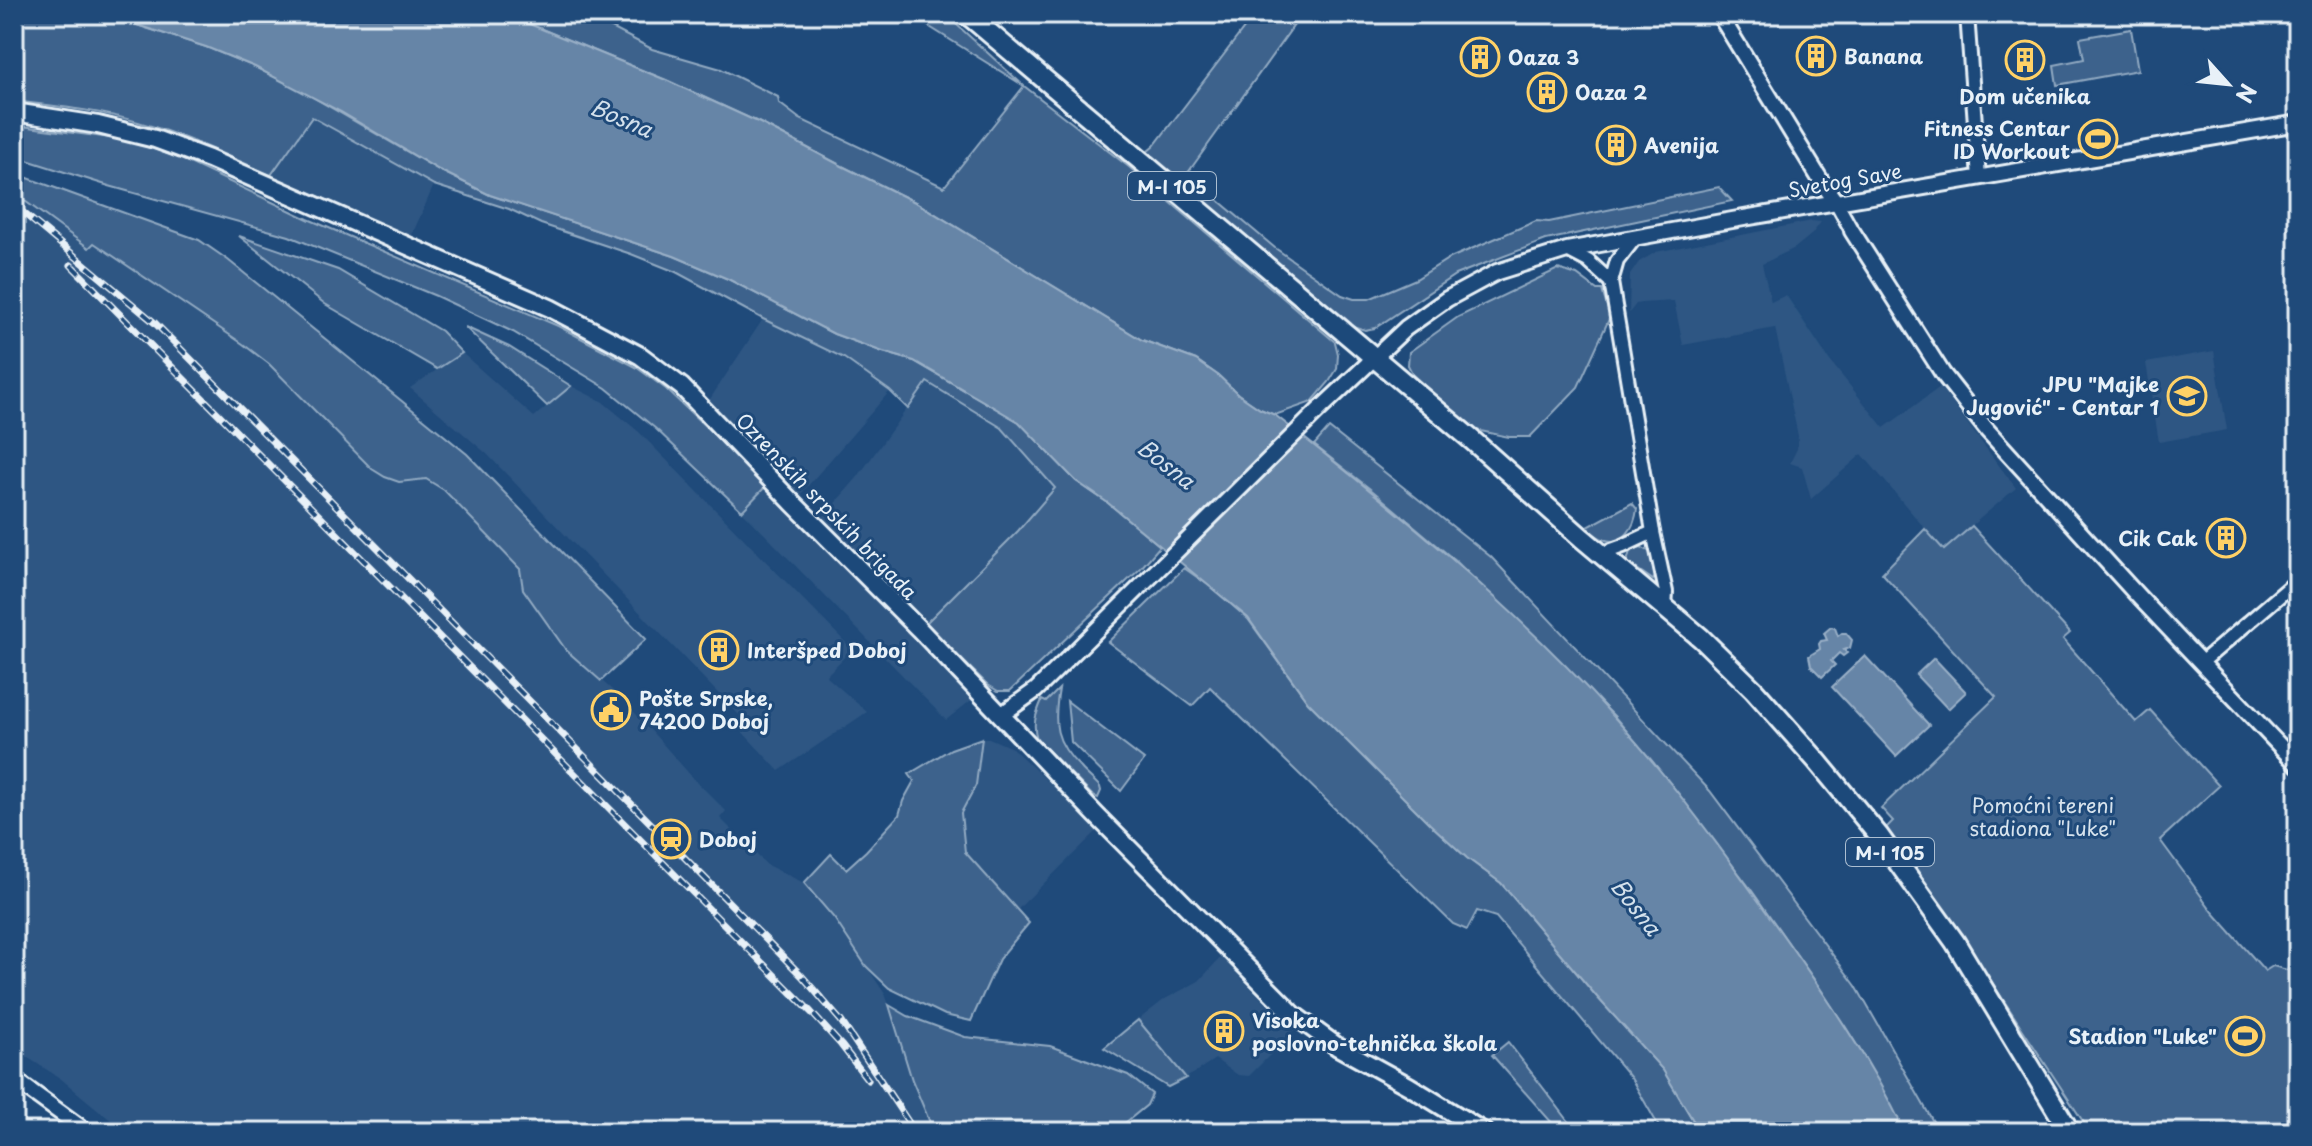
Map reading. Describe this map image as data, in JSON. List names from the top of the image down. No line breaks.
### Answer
{"streets":{"main road":["M-I 105","Ozrenskih srpskih brigada"],"street":["Svetog Save"]},"crossings":[["Svetog Save","M-I 105"],["Svetog Save","Ozrenskih srpskih brigada"]],"water":["Bosna"],"parks":["Pomoćni tereni stadiona \"Luke\""],"places":{"building":["Banana","Oaza 3","Dom učenika","Oaza 2","Avenija","Cik Cak","Interšped Doboj","Visoka poslovno-tehnička škola"],"sports":["Fitness Centar ID Workout","Stadion \"Luke\""],"school or university":["JPU \"Majke Jugović\" - Centar 1"],"public building":["Pošte Srpske, 74200 Doboj"],"station":["Doboj"]},"north":"bottom right"}
